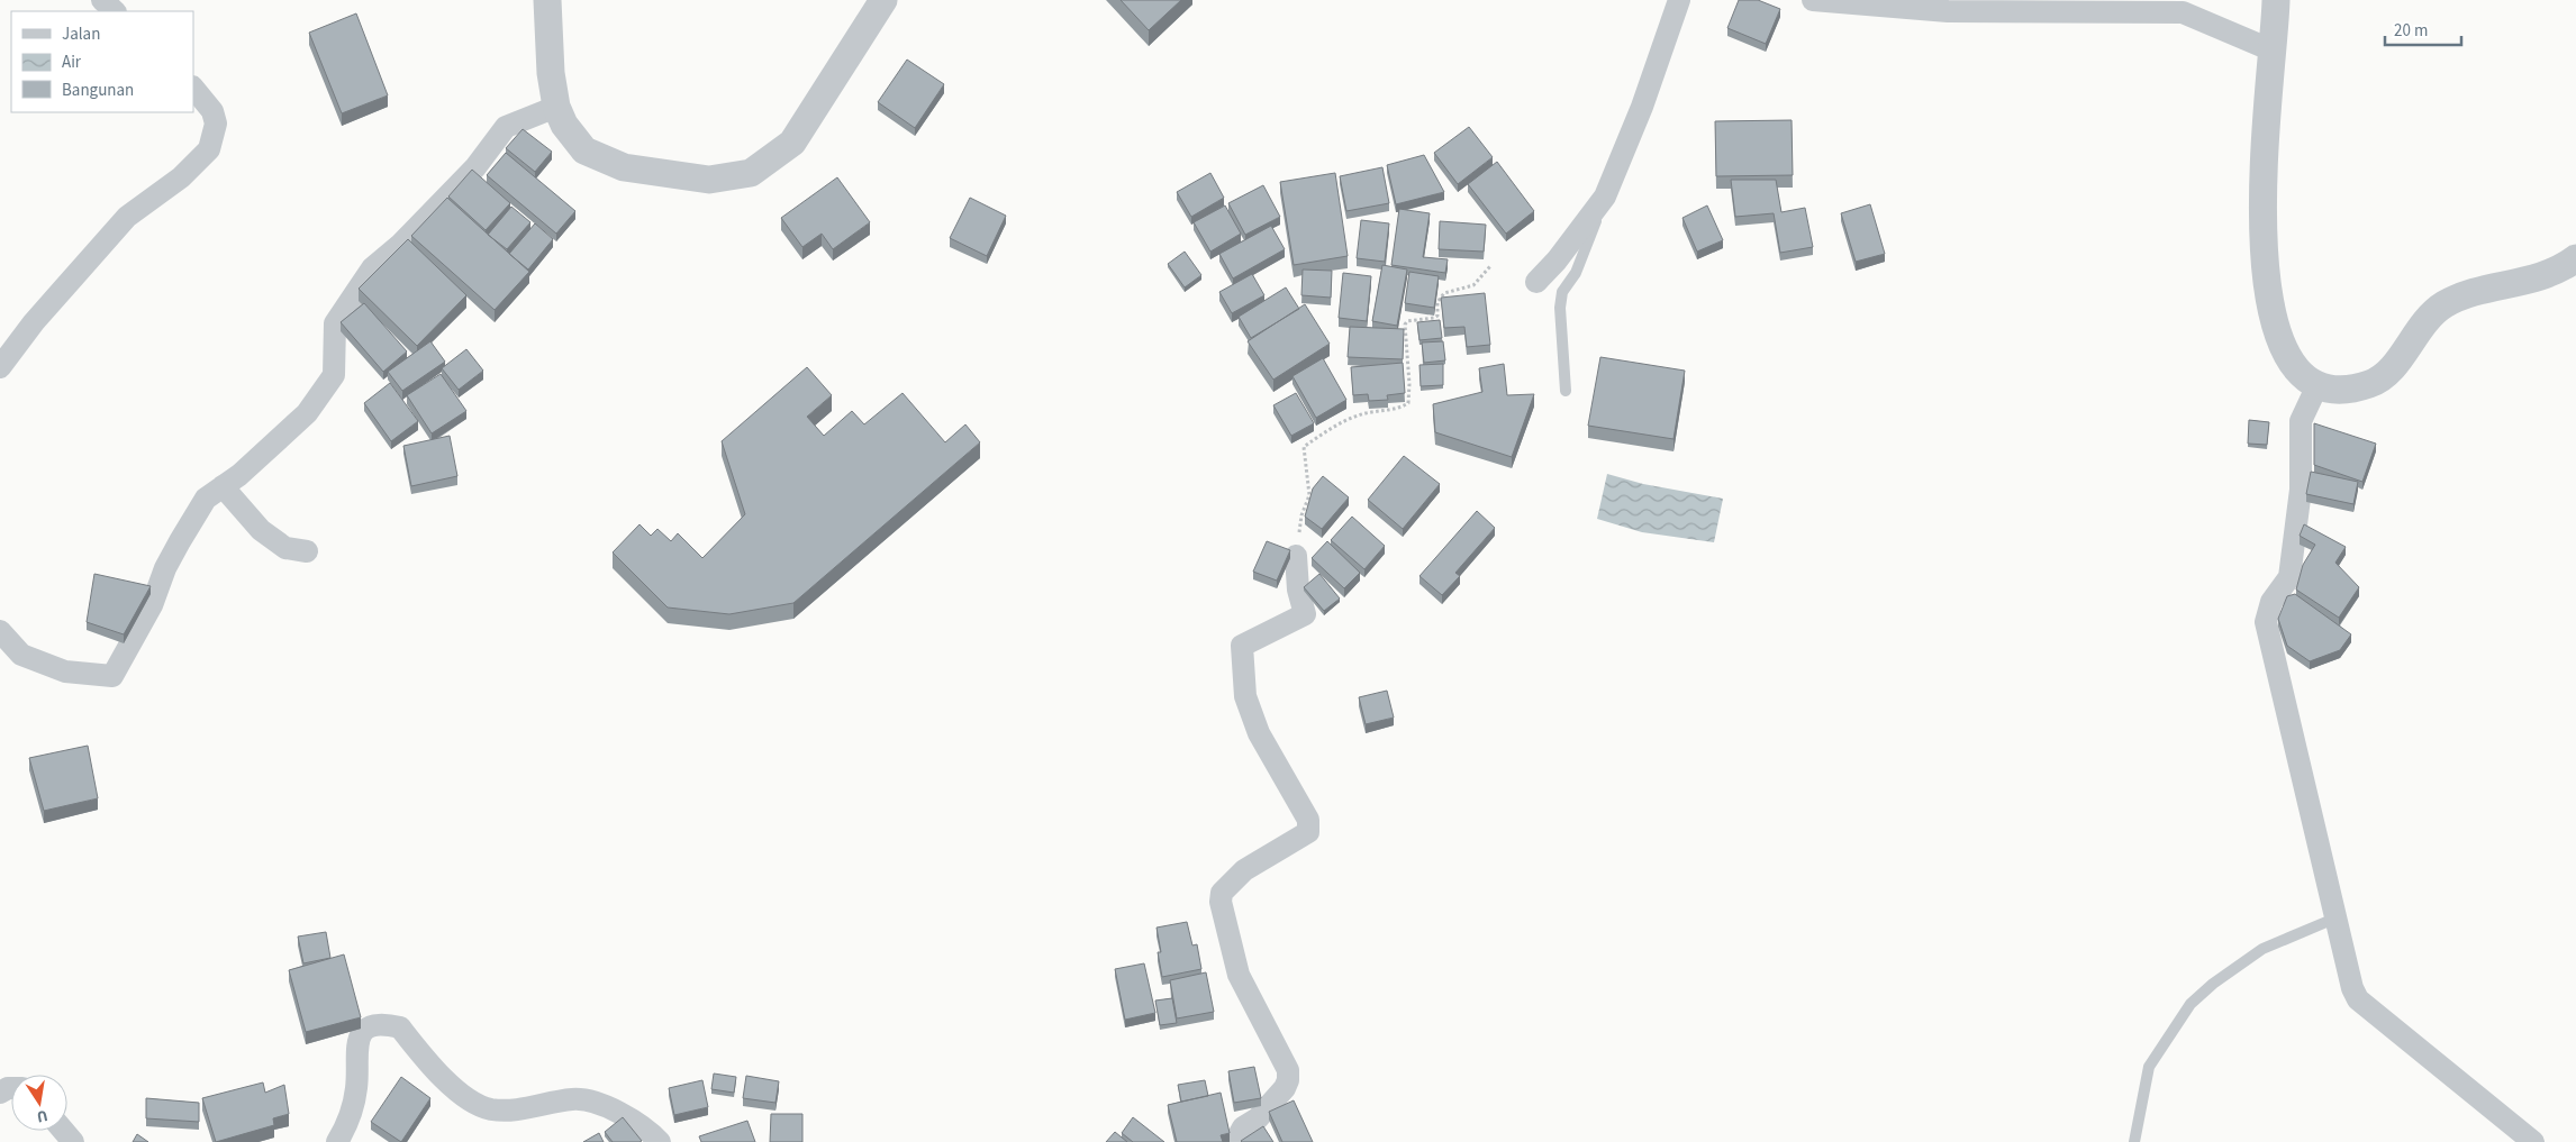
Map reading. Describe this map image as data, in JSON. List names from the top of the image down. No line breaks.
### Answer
{"legend":["Jalan","Air","Bangunan"],"scale_bar":"20 m","north":"bottom"}
